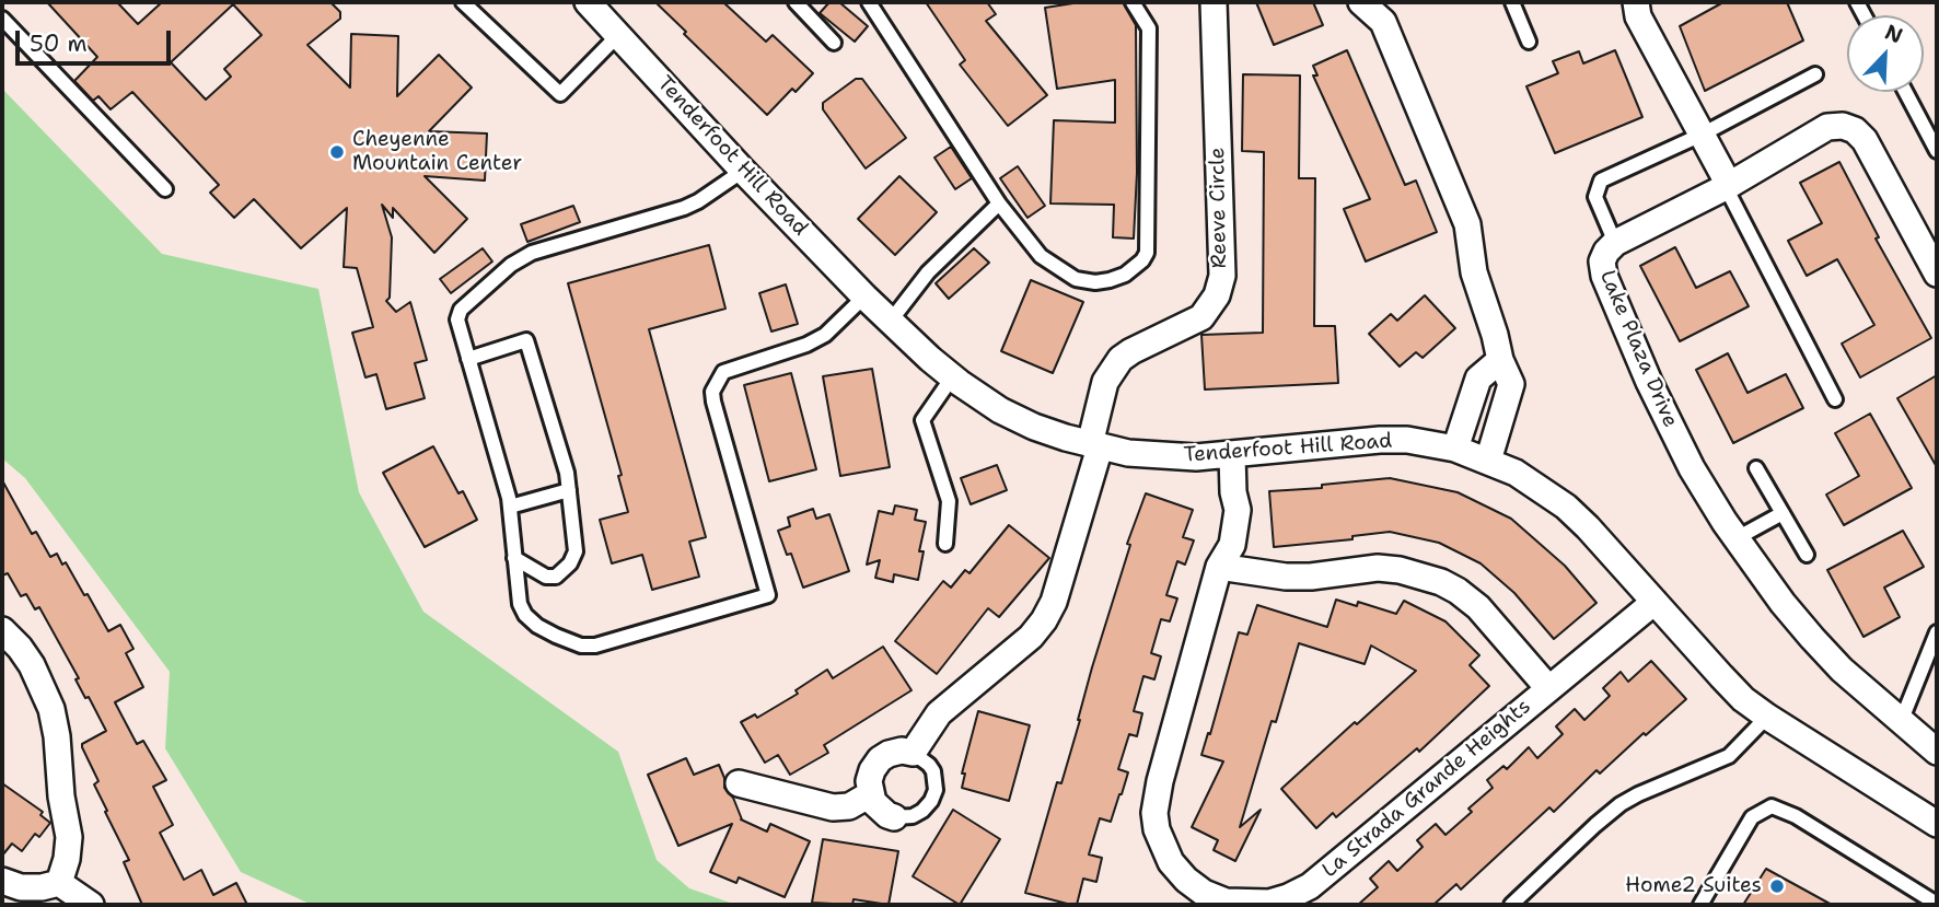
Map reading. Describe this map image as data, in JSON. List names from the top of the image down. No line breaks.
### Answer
{"streets":{"street":["Tenderfoot Hill Road","Reeve Circle","Lake Plaza Drive","La Strada Grande Heights"]},"crossings":[["Tenderfoot Hill Road","Reeve Circle"],["Tenderfoot Hill Road","La Strada Grande Heights"]],"places":["Cheyenne Mountain Center","Home2 Suites"],"scale_bar":"50 m","north":"top right"}
